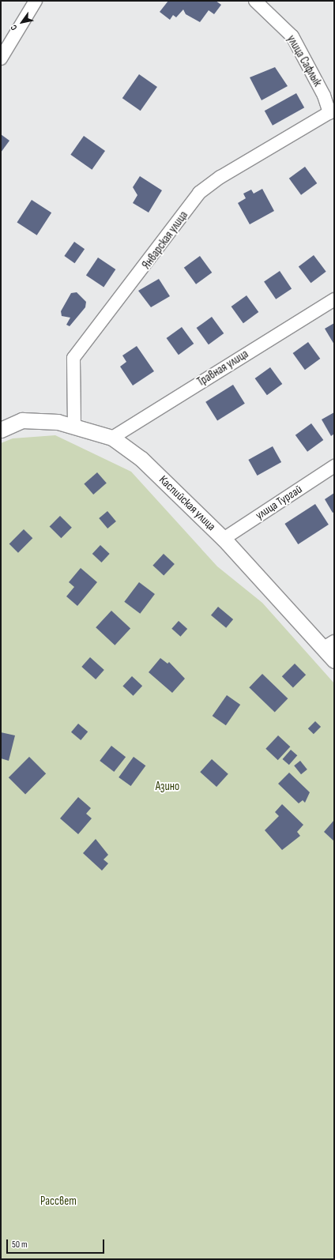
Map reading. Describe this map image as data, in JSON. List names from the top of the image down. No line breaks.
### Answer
{"streets":{"street":["улица Сафлык","Январская улица","Травная улица","улица Тургай","Каспийская улица"]},"crossings":[["улица Сафлык","Январская улица"],["Январская улица","Каспийская улица"],["Травная улица","Каспийская улица"],["улица Тургай","Каспийская улица"]],"parks":["Азино","Рассвет"],"scale_bar":"50 m","north":"bottom left"}
